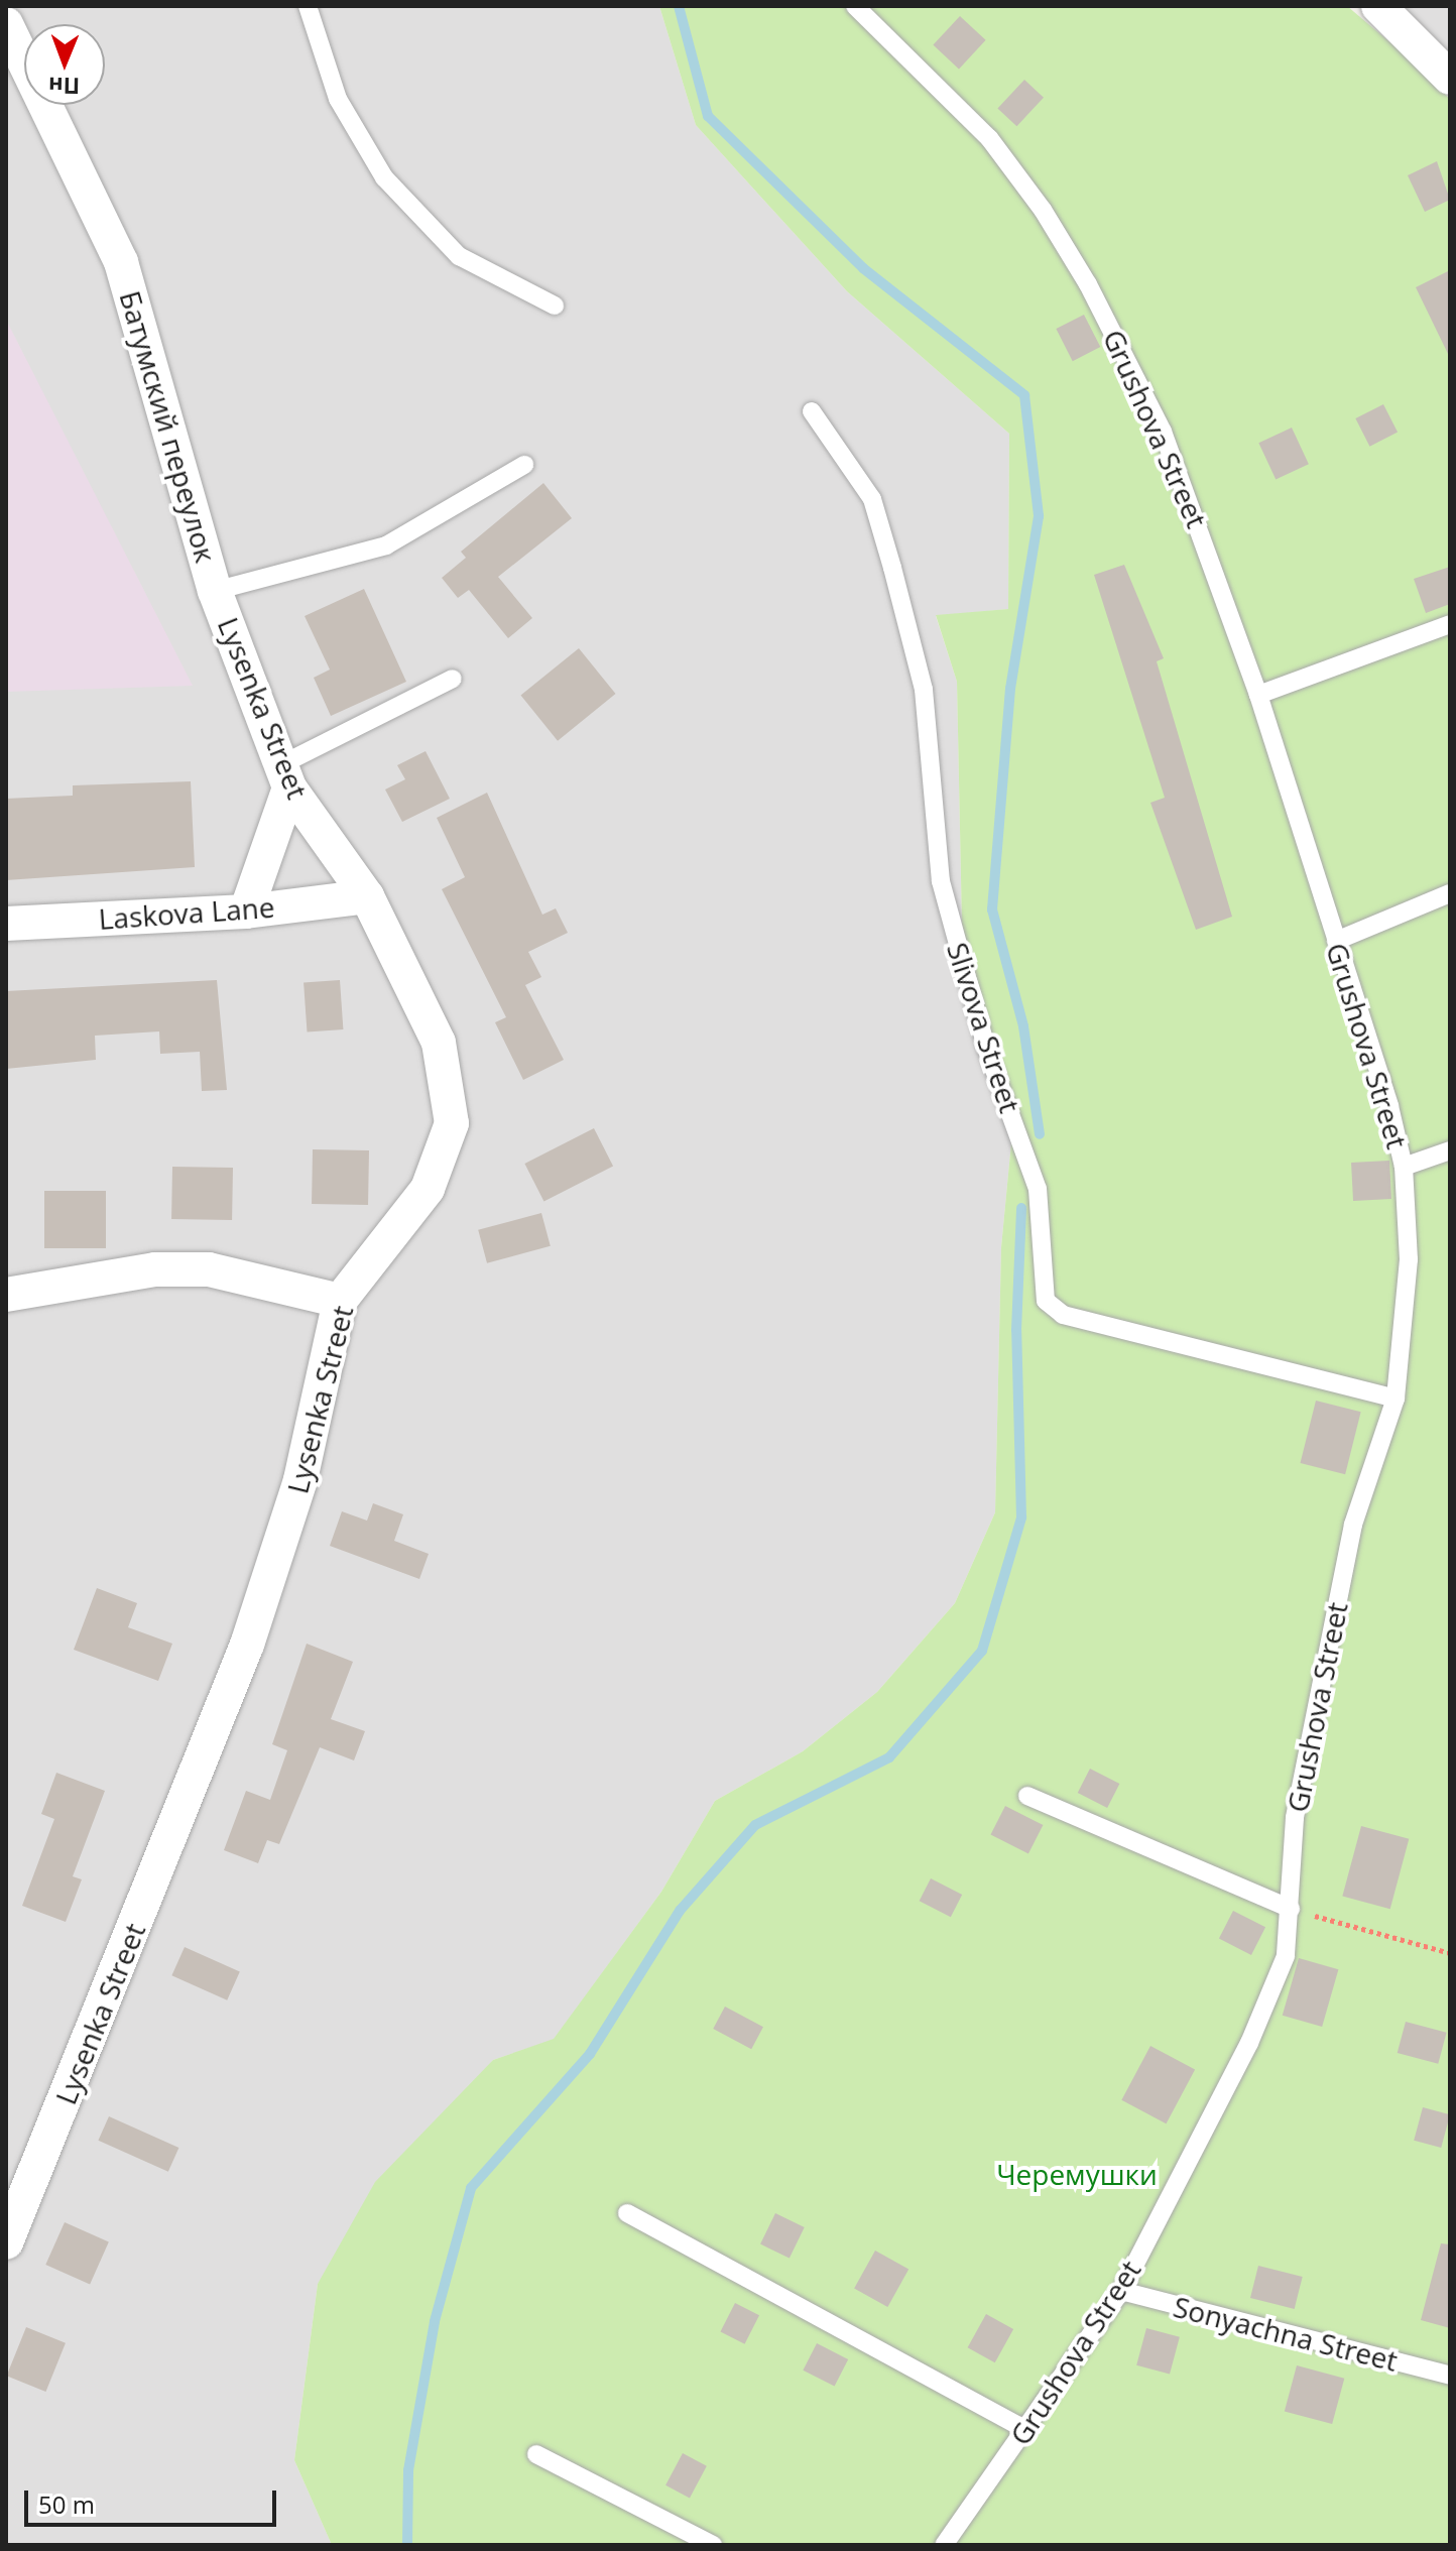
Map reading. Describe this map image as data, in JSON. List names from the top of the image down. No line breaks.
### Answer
{"streets":{"street":["Батумский переулок","Lysenka Street","Laskova Lane"],"lane":["Grushova Street","Slivova Street","Sonyachna Street"]},"crossings":[["Батумский переулок","Lysenka Street"],["Grushova Street","Slivova Street"],["Grushova Street","Sonyachna Street"],["Lysenka Street","Laskova Lane"]],"parks":["Черемушки"],"scale_bar":"50 m","north":"bottom"}
